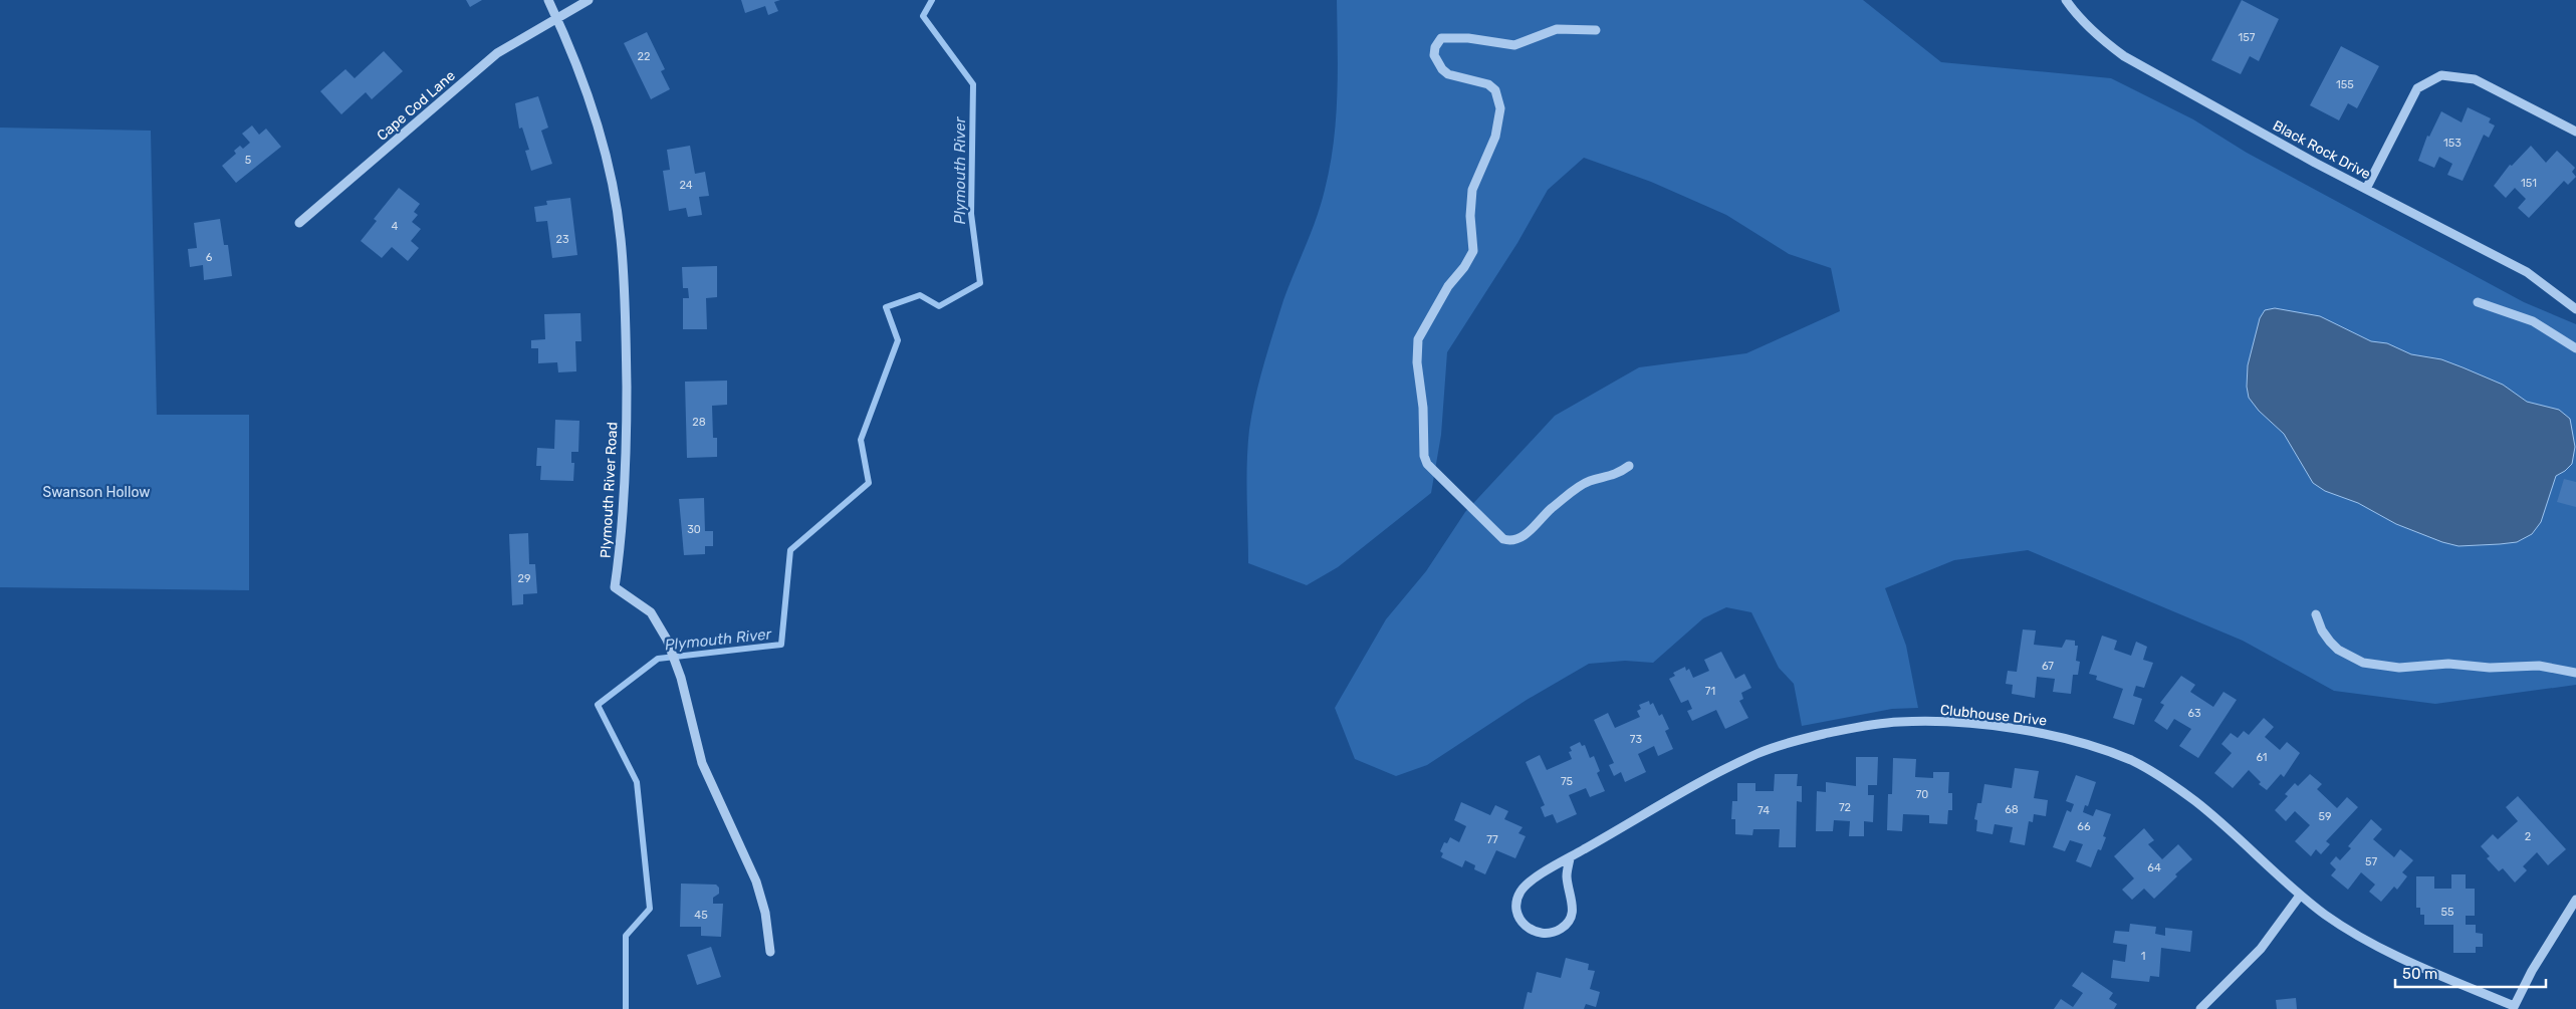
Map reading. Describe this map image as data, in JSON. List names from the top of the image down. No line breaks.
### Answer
{"streets":{"street":["Cape Cod Lane","Black Rock Drive","Plymouth River Road","Clubhouse Drive"]},"crossings":[["Cape Cod Lane","Plymouth River Road"]],"water":["Plymouth River"],"parks":["Swanson Hollow"],"house_numbers":["157","22","155","153","5","151","24","4","23","6","28","30","29","67","71","63","73","61","75","70","72","68","74","59","66","2","77","57","64","55","45","1"],"scale_bar":"50 m"}
